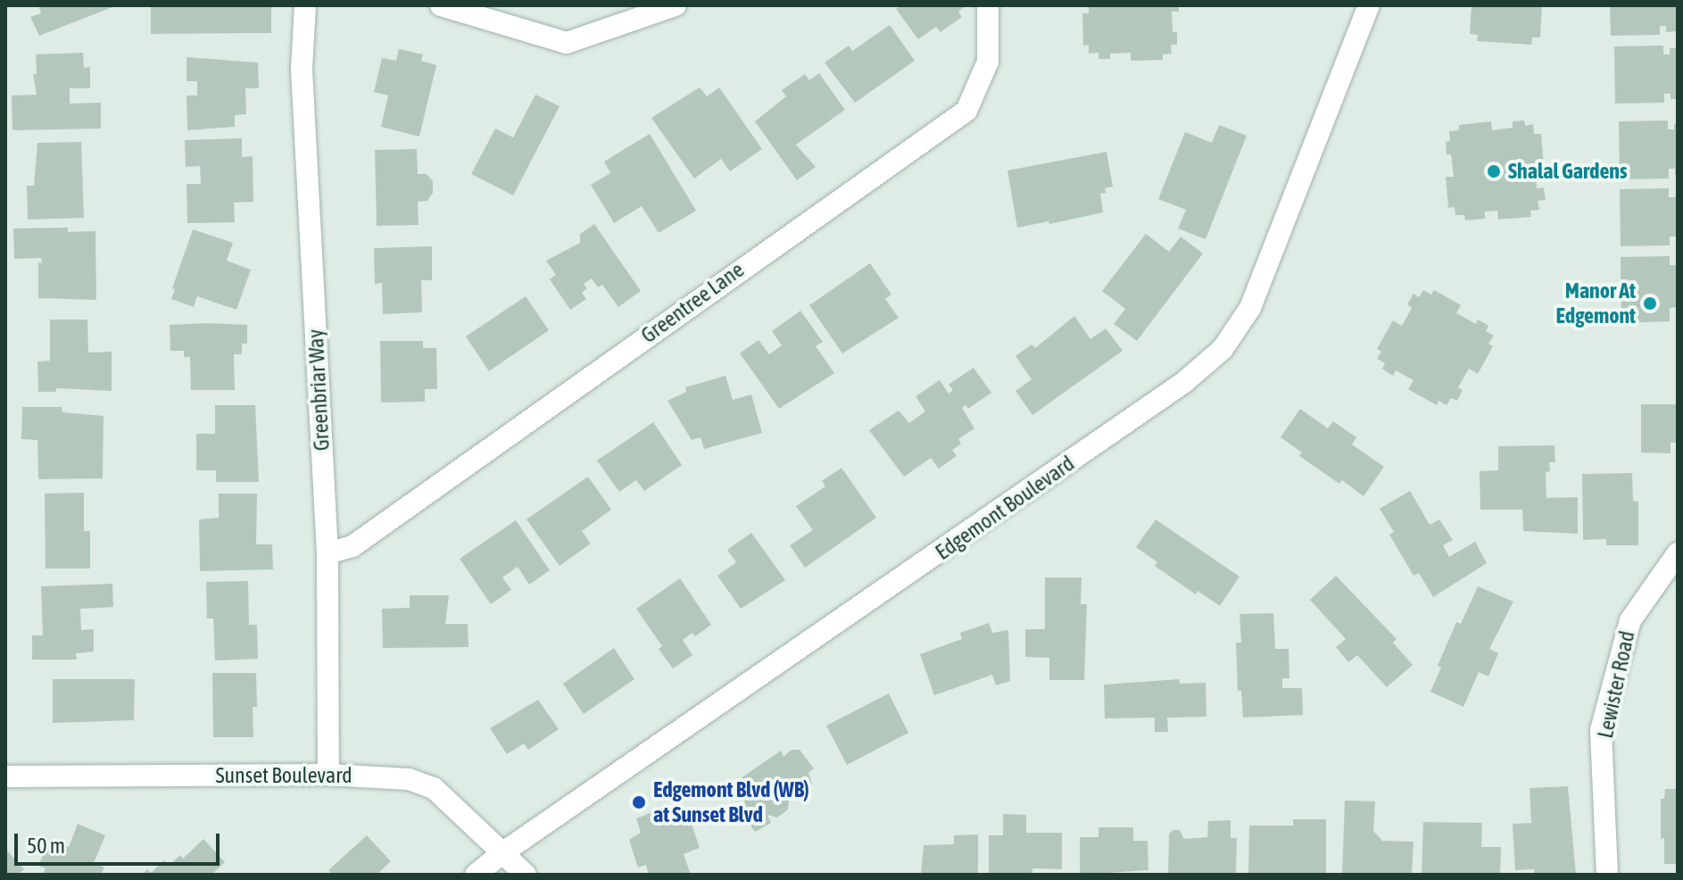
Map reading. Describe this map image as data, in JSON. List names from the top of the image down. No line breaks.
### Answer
{"streets":{"street":["Greentree Lane","Greenbriar Way","Edgemont Boulevard","Lewister Road","Sunset Boulevard"]},"crossings":[["Greentree Lane","Greenbriar Way"],["Greenbriar Way","Sunset Boulevard"],["Edgemont Boulevard","Sunset Boulevard"]],"places":["Shalal Gardens","Manor At Edgemont","Edgemont Blvd (WB) at Sunset Blvd"],"scale_bar":"50 m"}
